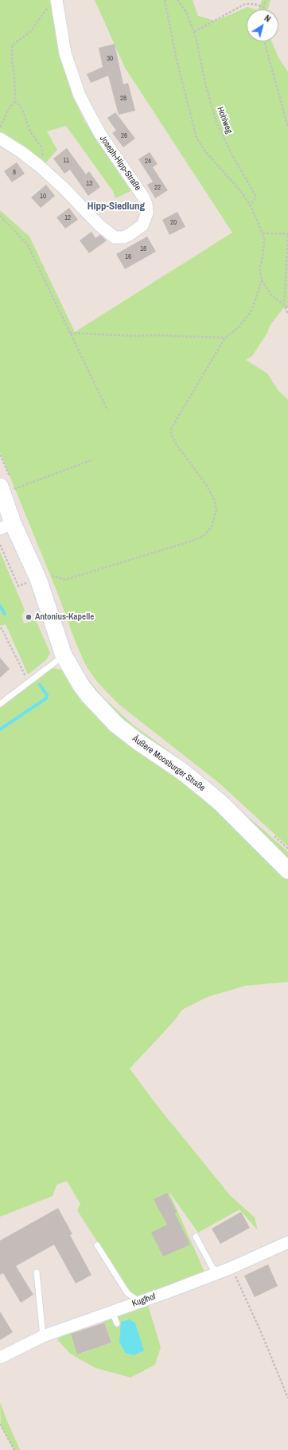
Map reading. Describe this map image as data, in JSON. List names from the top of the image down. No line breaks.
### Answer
{"streets":{"street":["Joseph-Hipp-Straße","Äußere Moosburger Straße","Kuglhof"],"path":["Hohlweg"]},"districts":["Hipp-Siedlung"],"places":["Antonius-Kapelle"],"house_numbers":["30","28","26","11","24","8","13","22","10","12","20","18","16"],"north":"top right"}
